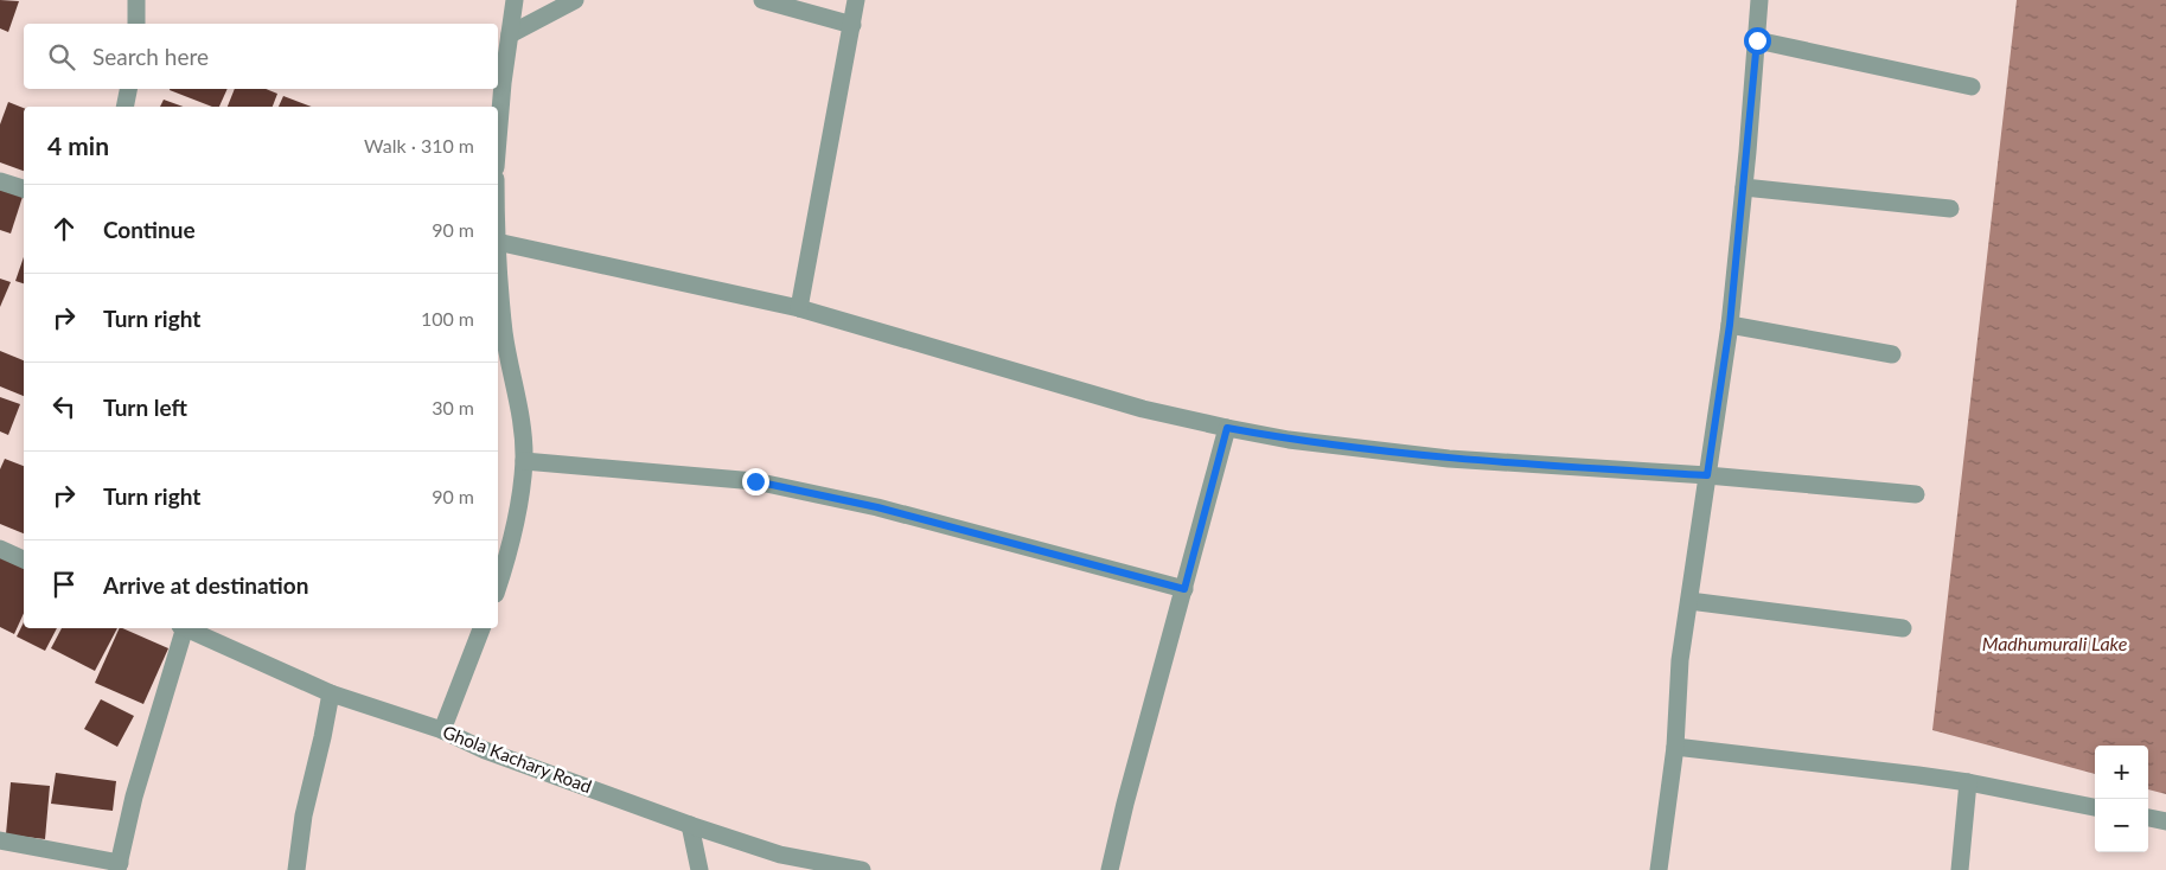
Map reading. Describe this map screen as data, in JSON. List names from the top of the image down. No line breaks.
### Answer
{"streets":{"street":["Ghola Kachary Road"]},"water":["Madhumurali Lake"],"page":{"search":"Search here","heading":["4 min","Walk · 310 m"],"list":[["Continue","90 m"],["Turn right","100 m"],["Turn left","30 m"],["Turn right","90 m"],"Arrive at destination"],"map_buttons":["+","−"]}}
